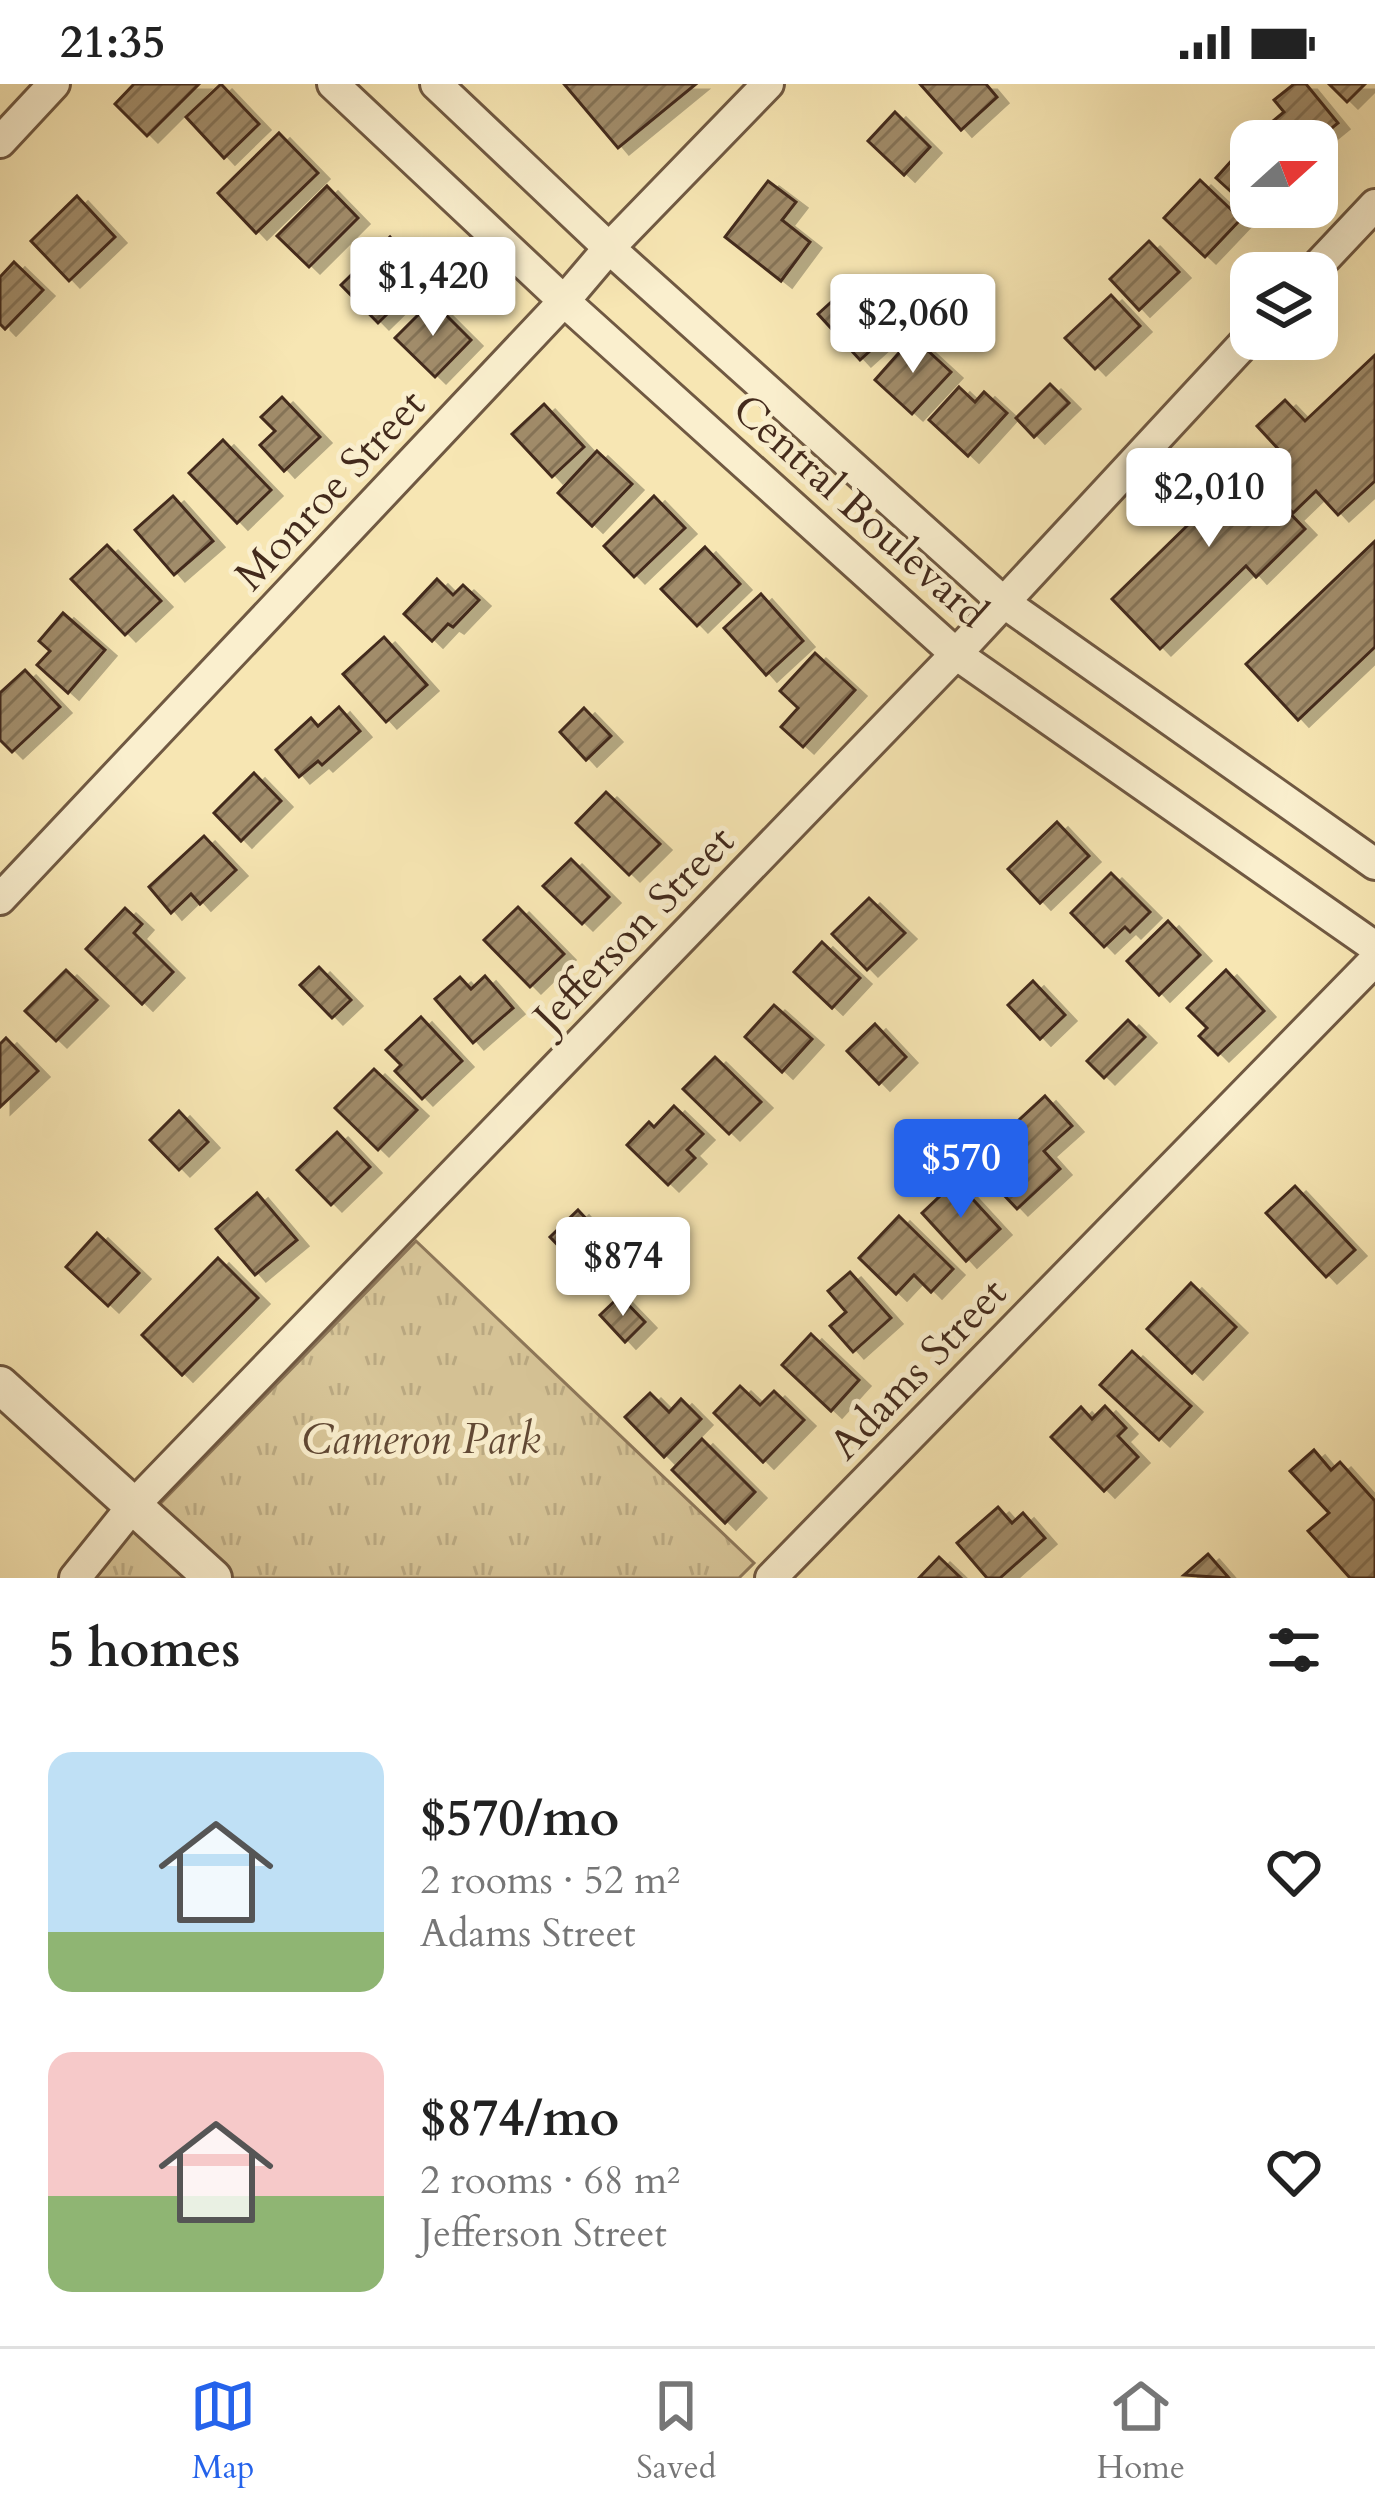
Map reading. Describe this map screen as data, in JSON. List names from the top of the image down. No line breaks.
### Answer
{"streets":{"street":["Monroe Street","Central Boulevard","Jefferson Street","Adams Street"]},"crossings":[["Monroe Street","Central Boulevard"],["Central Boulevard","Jefferson Street"]],"parks":["Cameron Park"],"north":"right","page":{"status":"21:35","price":["$1,420","$2,060","$2,010","$570","$874"],"heading":"5 homes","list":[{"name":"$570/mo","note":"2 rooms · 52 m² · Adams Street"},{"name":"$874/mo","note":"2 rooms · 68 m² · Jefferson Street"}],"tabs":["Map","Saved","Home"]}}
